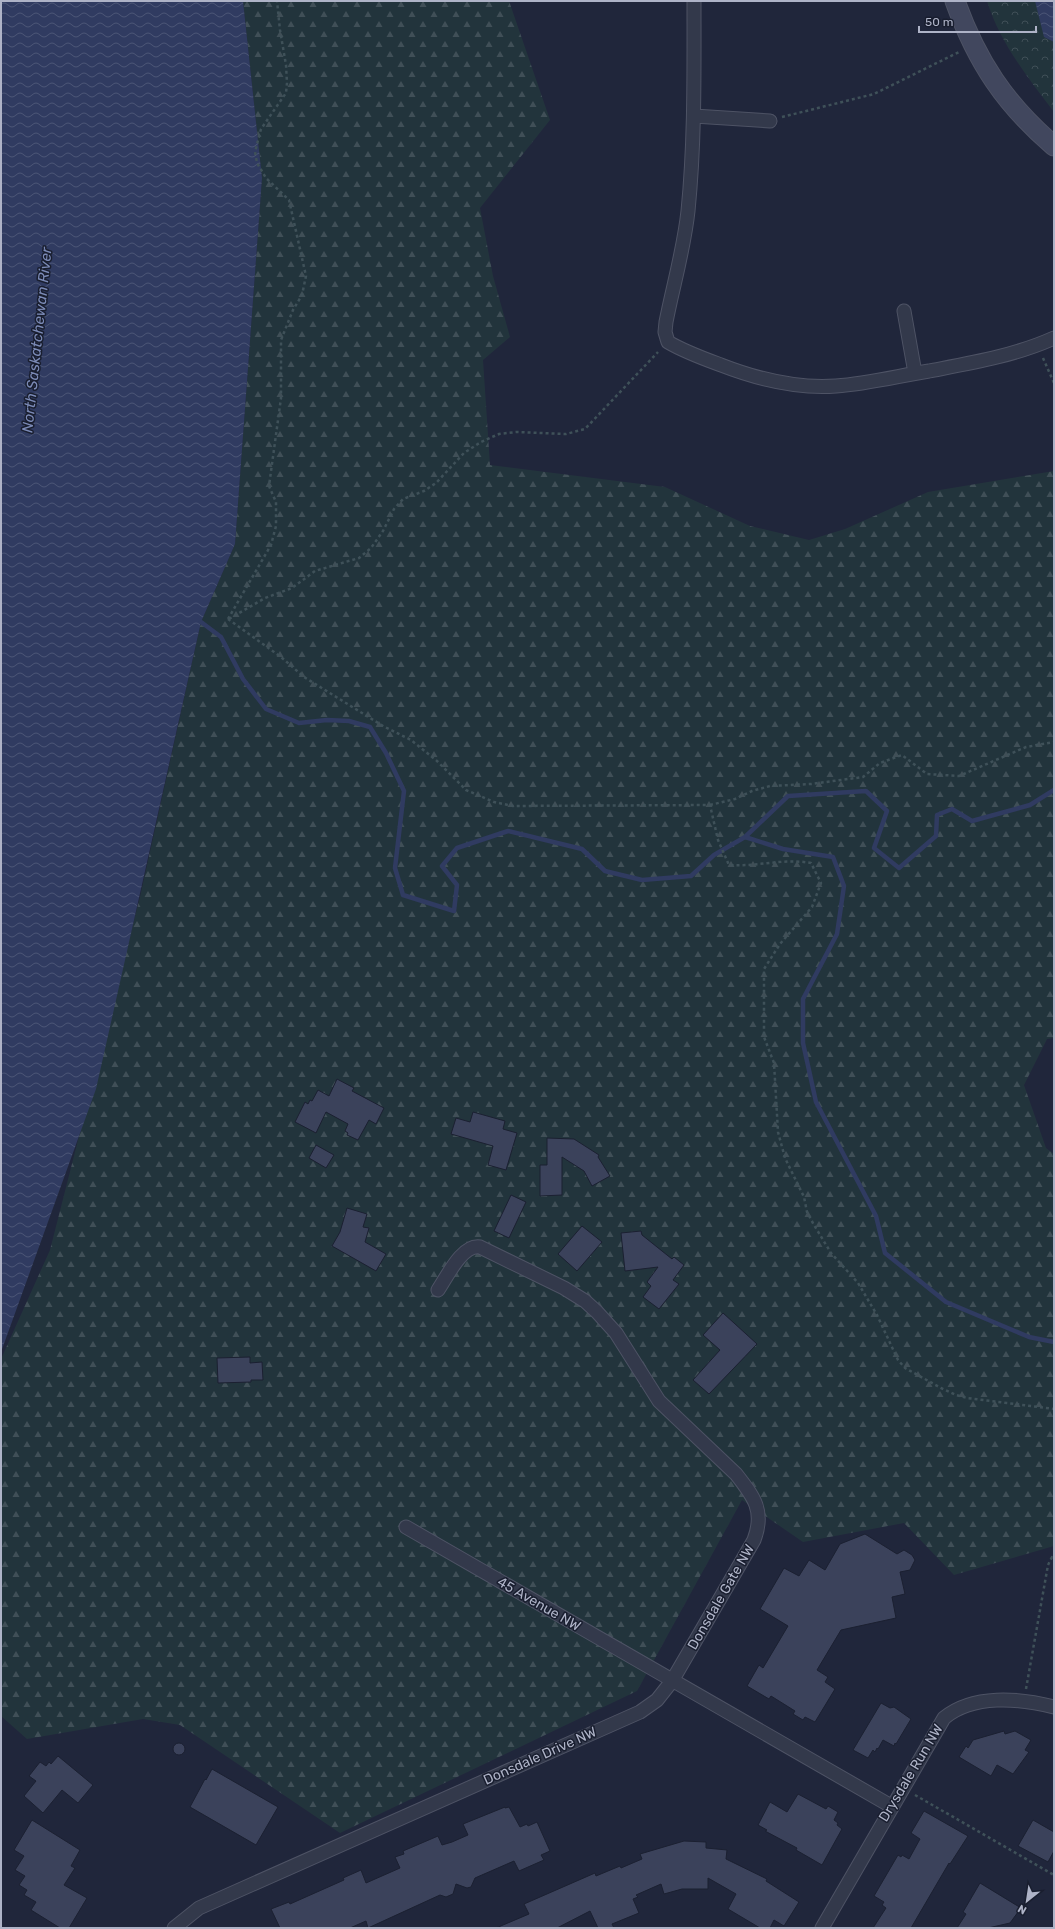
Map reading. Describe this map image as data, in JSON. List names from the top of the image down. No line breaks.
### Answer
{"streets":{"street":["Donsdale Gate NW","45 Avenue NW","Donsdale Drive NW","Drysdale Run NW"]},"crossings":[["Donsdale Gate NW","45 Avenue NW"],["Donsdale Gate NW","Donsdale Drive NW"],["45 Avenue NW","Donsdale Drive NW"]],"water":["North Saskatchewan River"],"scale_bar":"50 m","north":"bottom left"}
